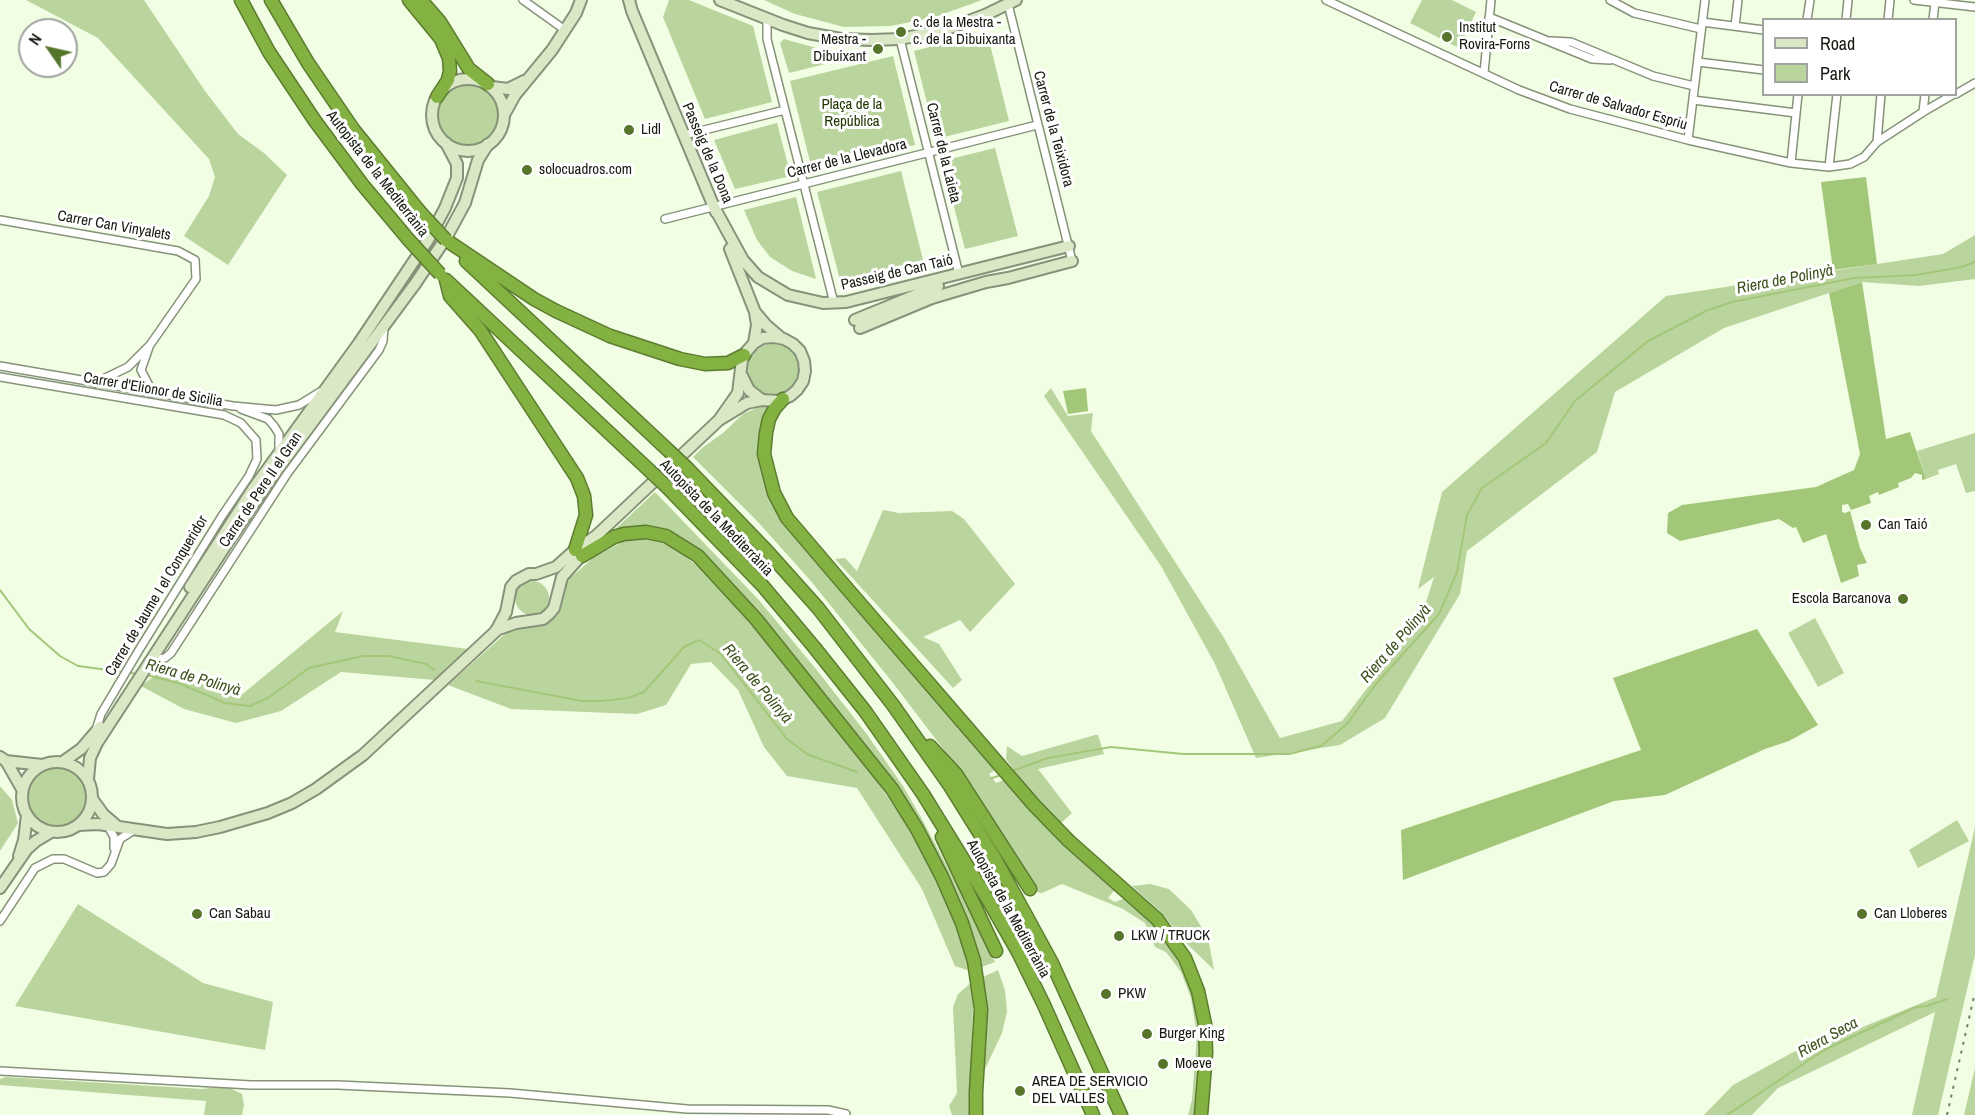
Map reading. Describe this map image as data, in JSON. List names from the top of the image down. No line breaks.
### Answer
{"streets":{"highway":["Autopista de la Mediterrània"],"main road":["Passeig de la Dona","Passeig de Can Taió"],"street":["Carrer de Salvador Espriu","Carrer de la Teixidora","Carrer de la Laieta","Carrer de la Llevadora","Carrer Can Vinyalets","Carrer d'Elionor de Sicilia","Carrer de Jaume I el Conqueridor"]},"crossings":[["Carrer de la Teixidora","Carrer de la Llevadora"],["Carrer de la Teixidora","Passeig de Can Taió"],["Passeig de la Dona","Carrer de la Llevadora"],["Passeig de la Dona","Passeig de Can Taió"],["Carrer de la Laieta","Carrer de la Llevadora"],["Carrer de la Laieta","Passeig de Can Taió"],["Carrer de la Llevadora","Passeig de Can Taió"],["Carrer Can Vinyalets","Carrer d'Elionor de Sicilia"],["Carrer d'Elionor de Sicilia","Carrer de Jaume I el Conqueridor"]],"water":["Riera de Polinyà","Riera Seca"],"parks":["Plaça de la República"],"places":["c. de la Mestra - c. de la Dibuixanta","Institut Rovira-Forns","Mestra - Dibuixant","Lidl","solocuadros.com","Can Taió","Escola Barcanova","Can Sabau","Can Lloberes","LKW / TRUCK","PKW","Burger King","Moeve","AREA DE SERVICIO DEL VALLES"],"legend":["Road","Park"],"north":"top left"}
